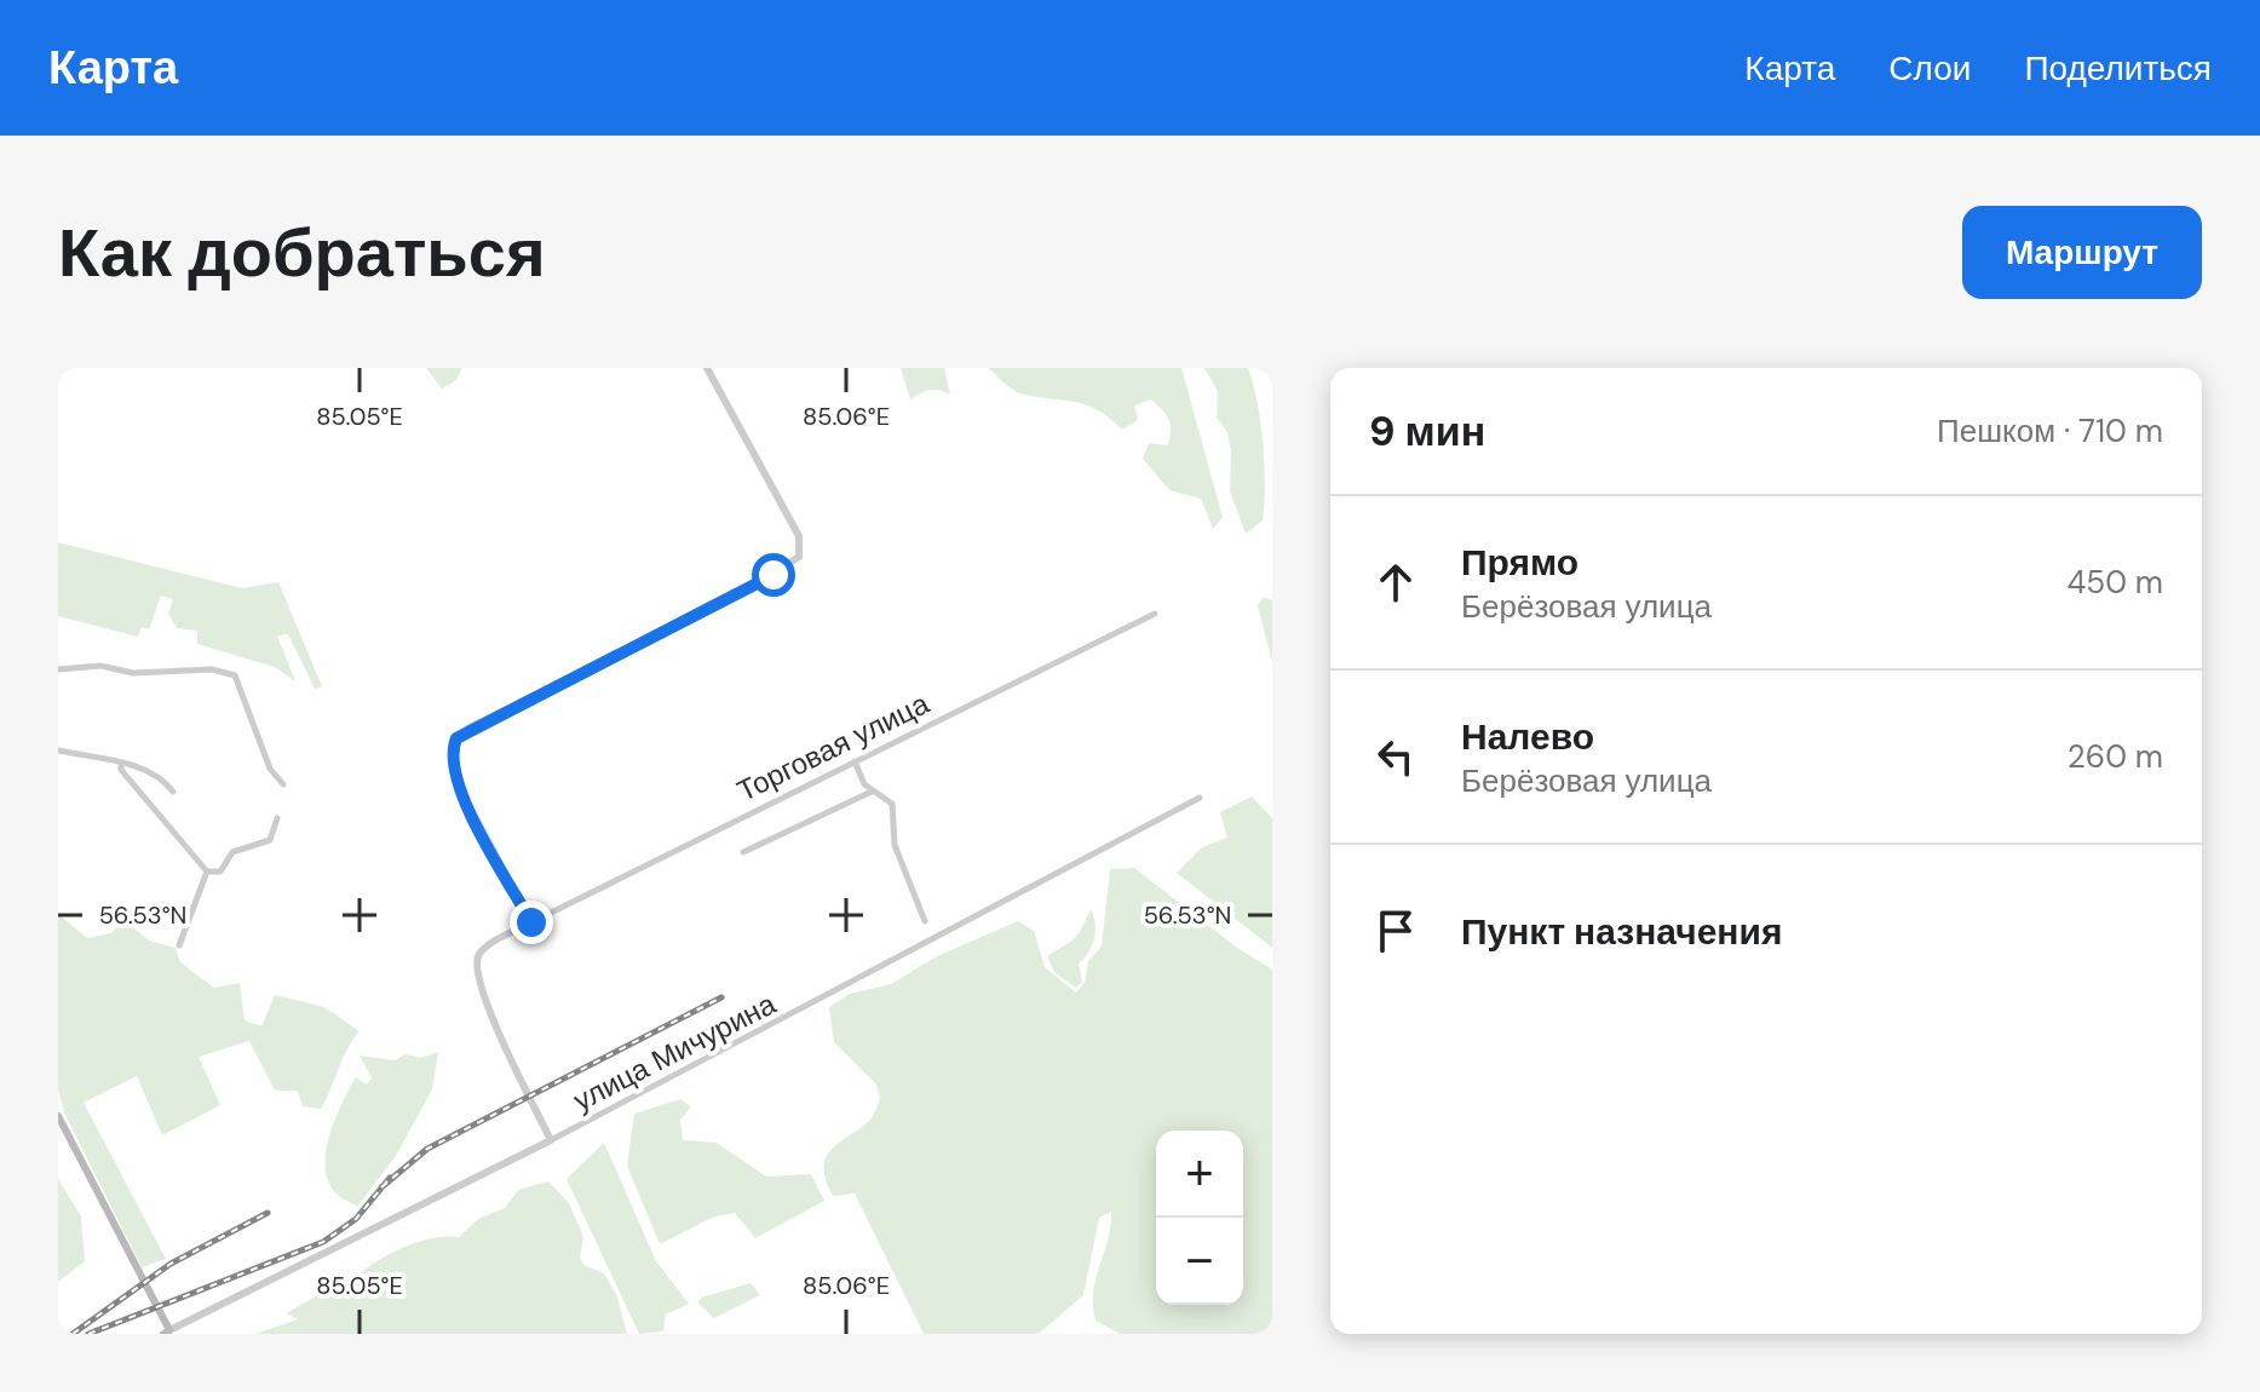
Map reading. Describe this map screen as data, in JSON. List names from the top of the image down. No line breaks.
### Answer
{"streets":{"street":["Торговая улица","улица Мичурина"]},"page":{"header":"Карта","nav":["Карта","Слои","Поделиться"],"buttons":"Маршрут","title":"Как добраться","heading":["9 мин","Пешком · 710 m"],"list":[["Прямо","Берёзовая улица","450 m"],["Налево","Берёзовая улица","260 m"],"Пункт назначения"],"map_buttons":["+","−"]},"coordinates":["85.05°E","85.06°E","56.53°N"]}
